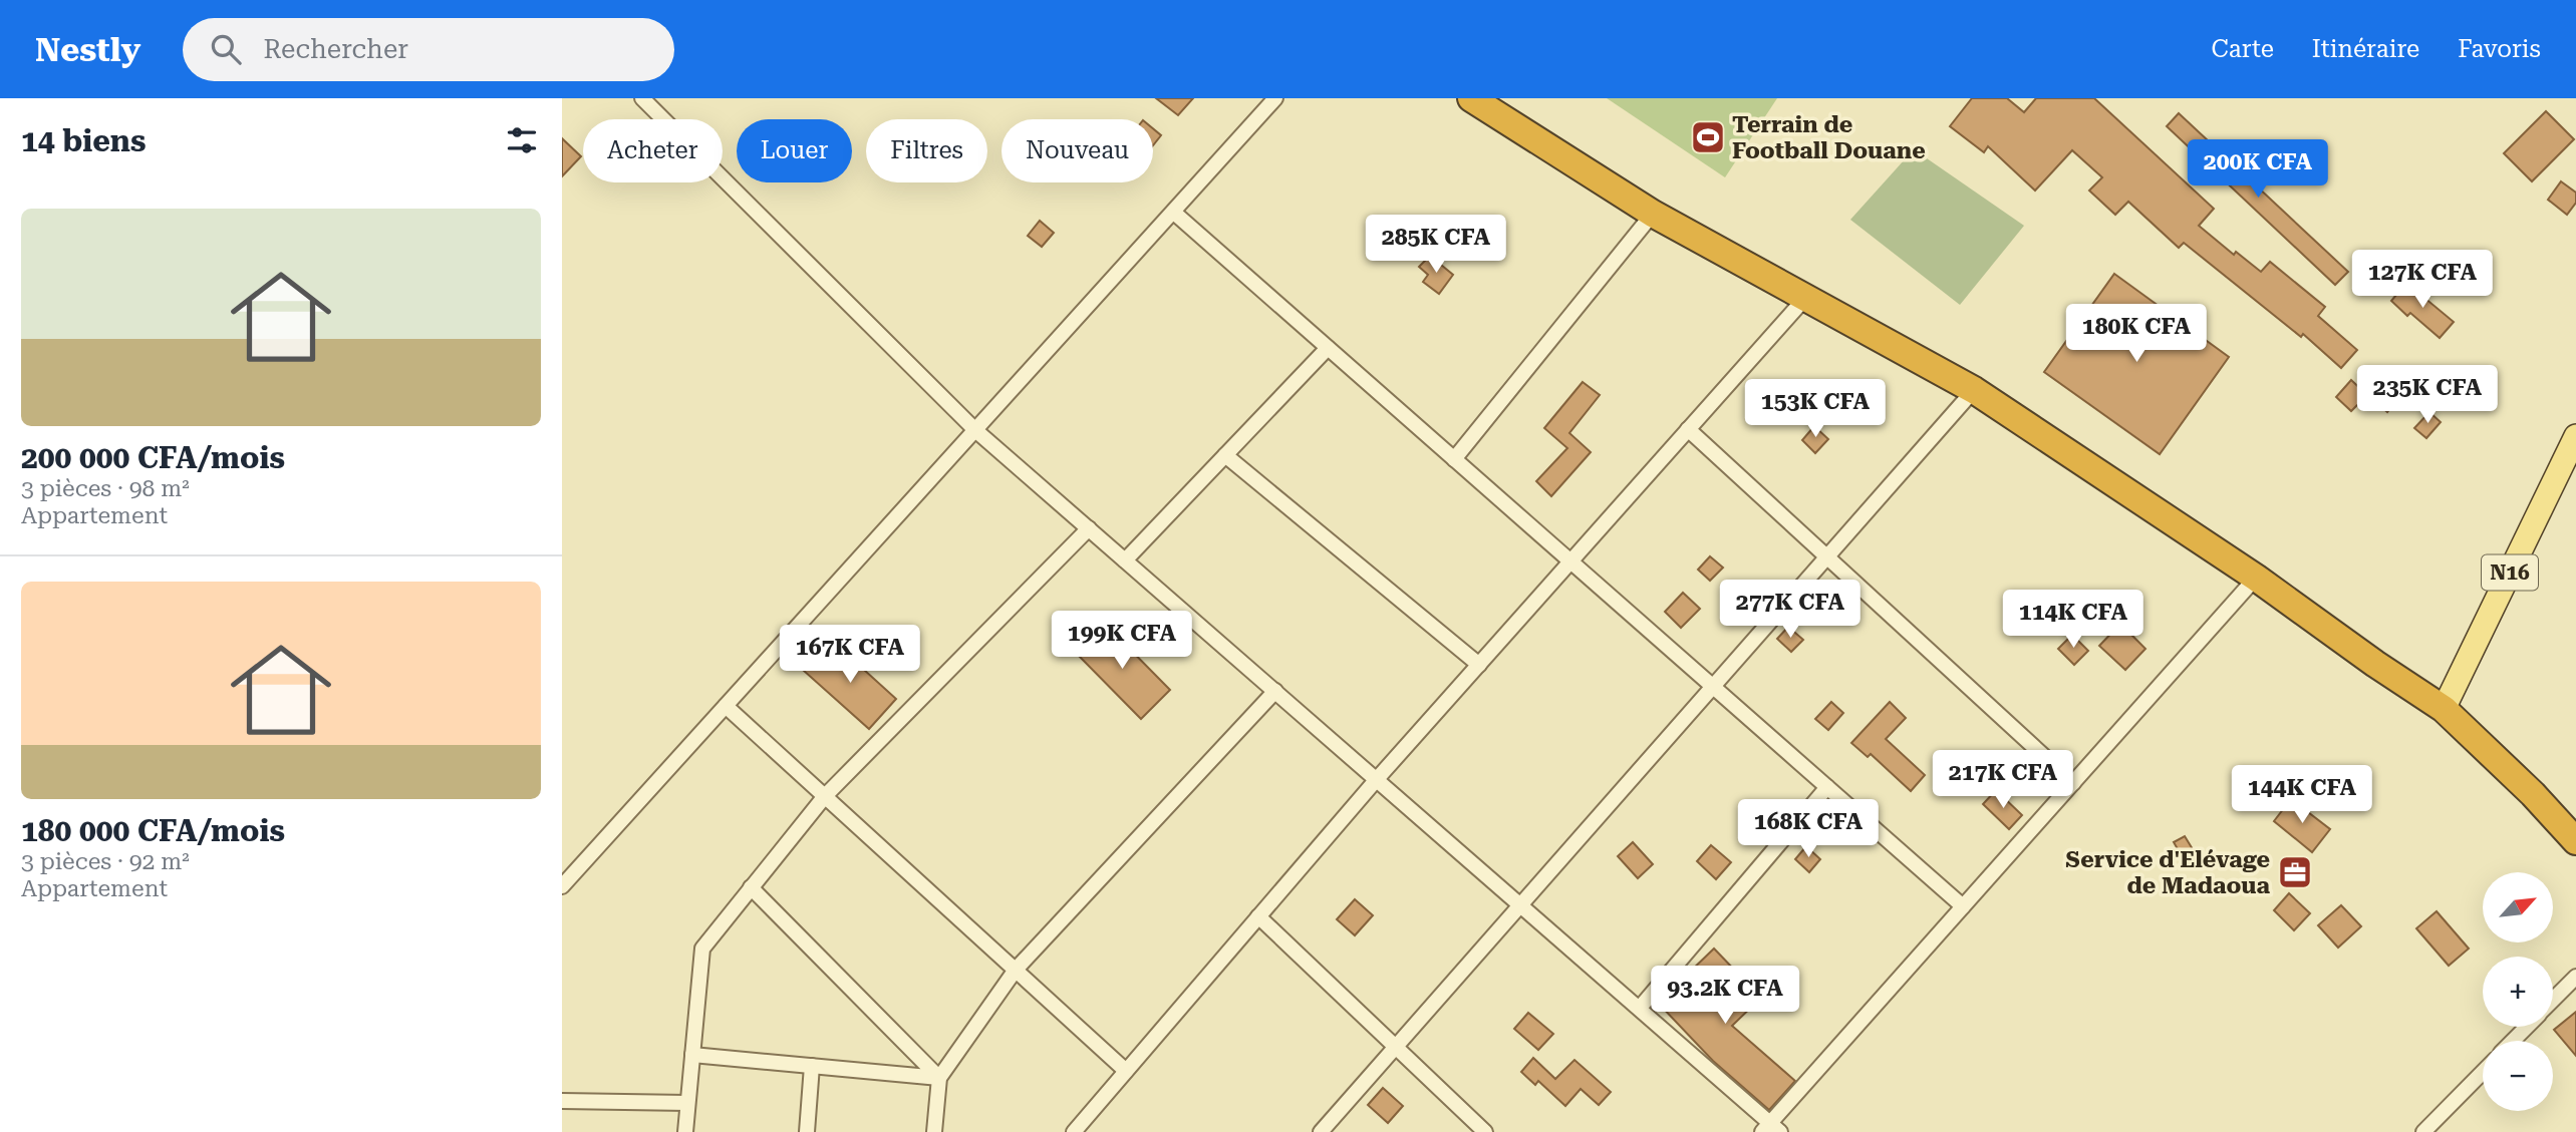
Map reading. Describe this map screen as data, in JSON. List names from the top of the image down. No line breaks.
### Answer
{"streets":{"main road":["N16"]},"places":{"sports":["Terrain de Football Douane"],"office":["Service d'Elévage de Madaoua"]},"north":"top right","page":{"header":"Nestly","search":"Rechercher","nav":["Carte","Itinéraire","Favoris"],"heading":"14 biens","chip":["Acheter","Louer","Filtres","Nouveau"],"price":["200K CFA","285K CFA","127K CFA","180K CFA","235K CFA","153K CFA","277K CFA","114K CFA","199K CFA","167K CFA","217K CFA","144K CFA","168K CFA","93.2K CFA"],"list":[{"name":"200 000 CFA/mois","note":"3 pièces · 98 m² · Appartement"},{"name":"180 000 CFA/mois","note":"3 pièces · 92 m² · Appartement"}],"map_buttons":["+","−"]}}
